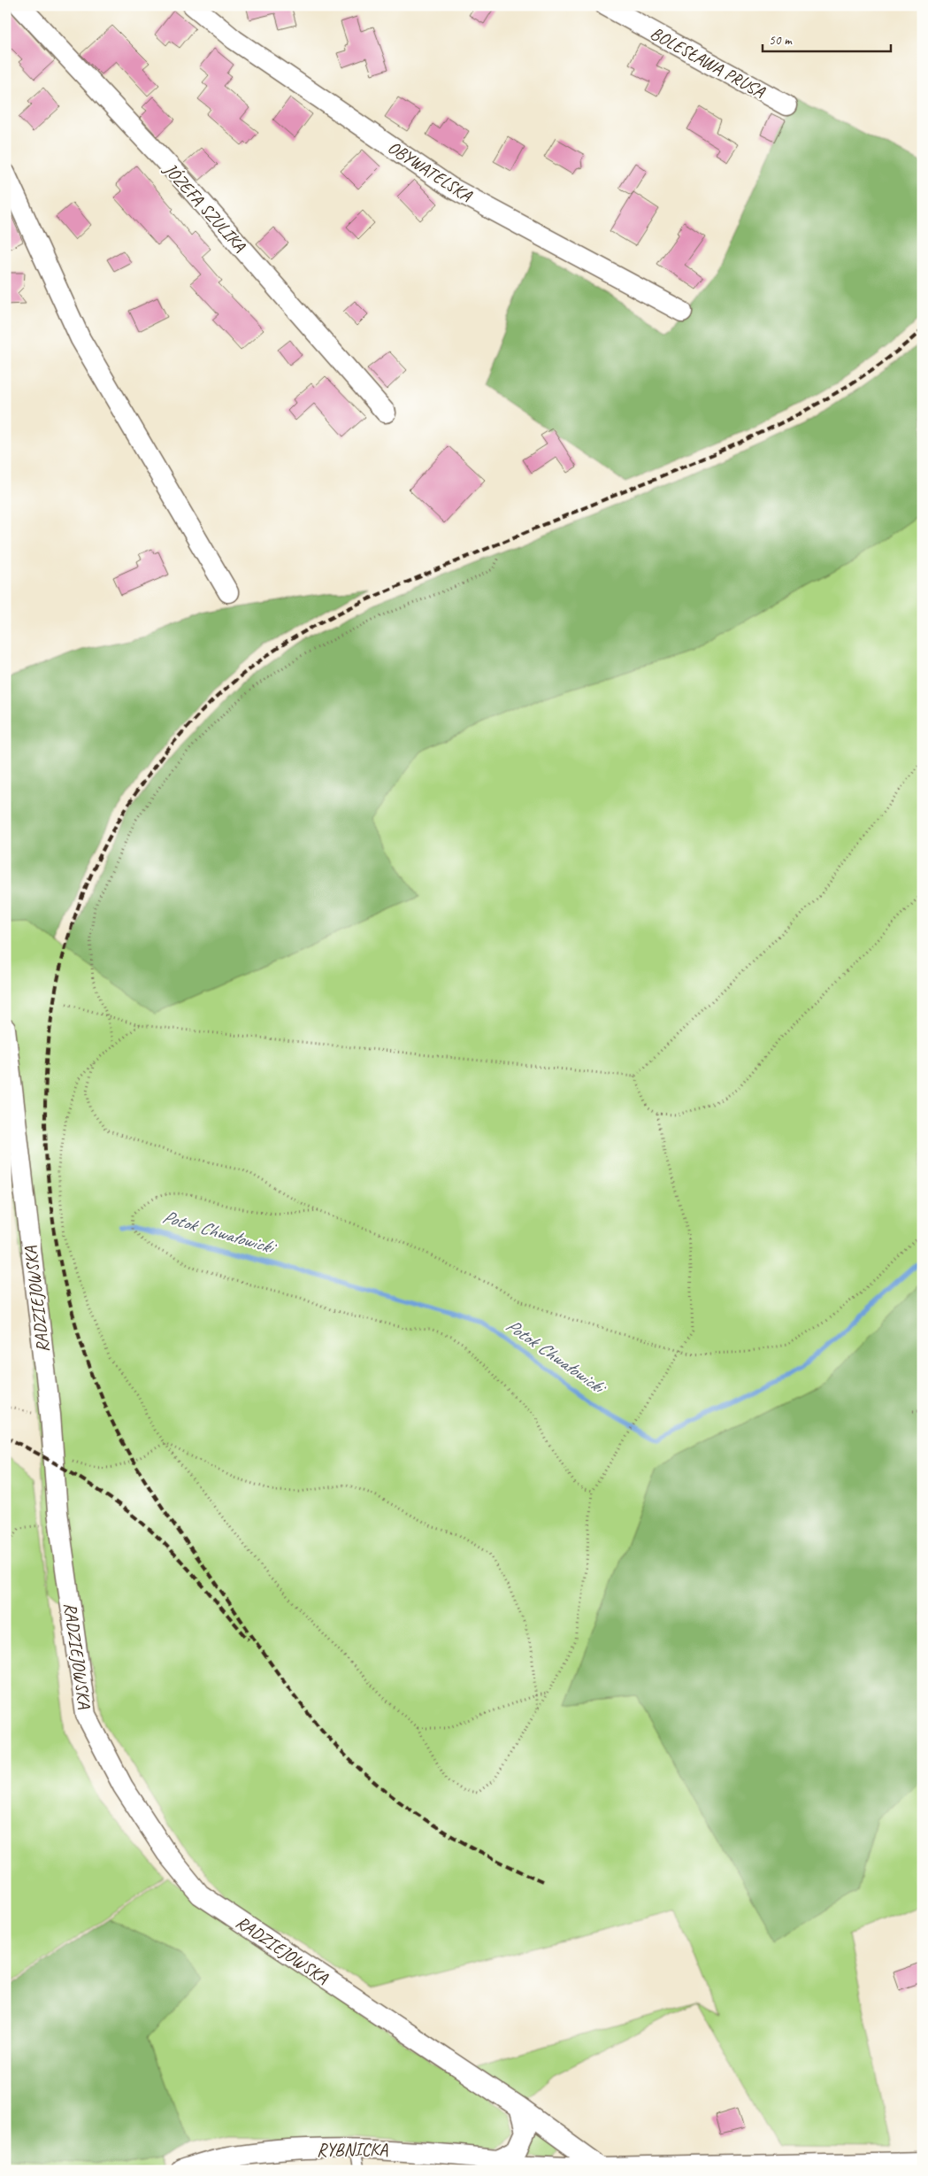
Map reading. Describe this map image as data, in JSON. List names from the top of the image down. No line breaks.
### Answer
{"streets":{"street":["BOLESŁAWA PRUSA","OBYWATELSKA","JÓZEFA SZULIKA","RADZIEJOWSKA","RYBNICKA"]},"crossings":[["RADZIEJOWSKA","RYBNICKA"]],"water":["Potok Chwałowicki"],"scale_bar":"50 m"}
